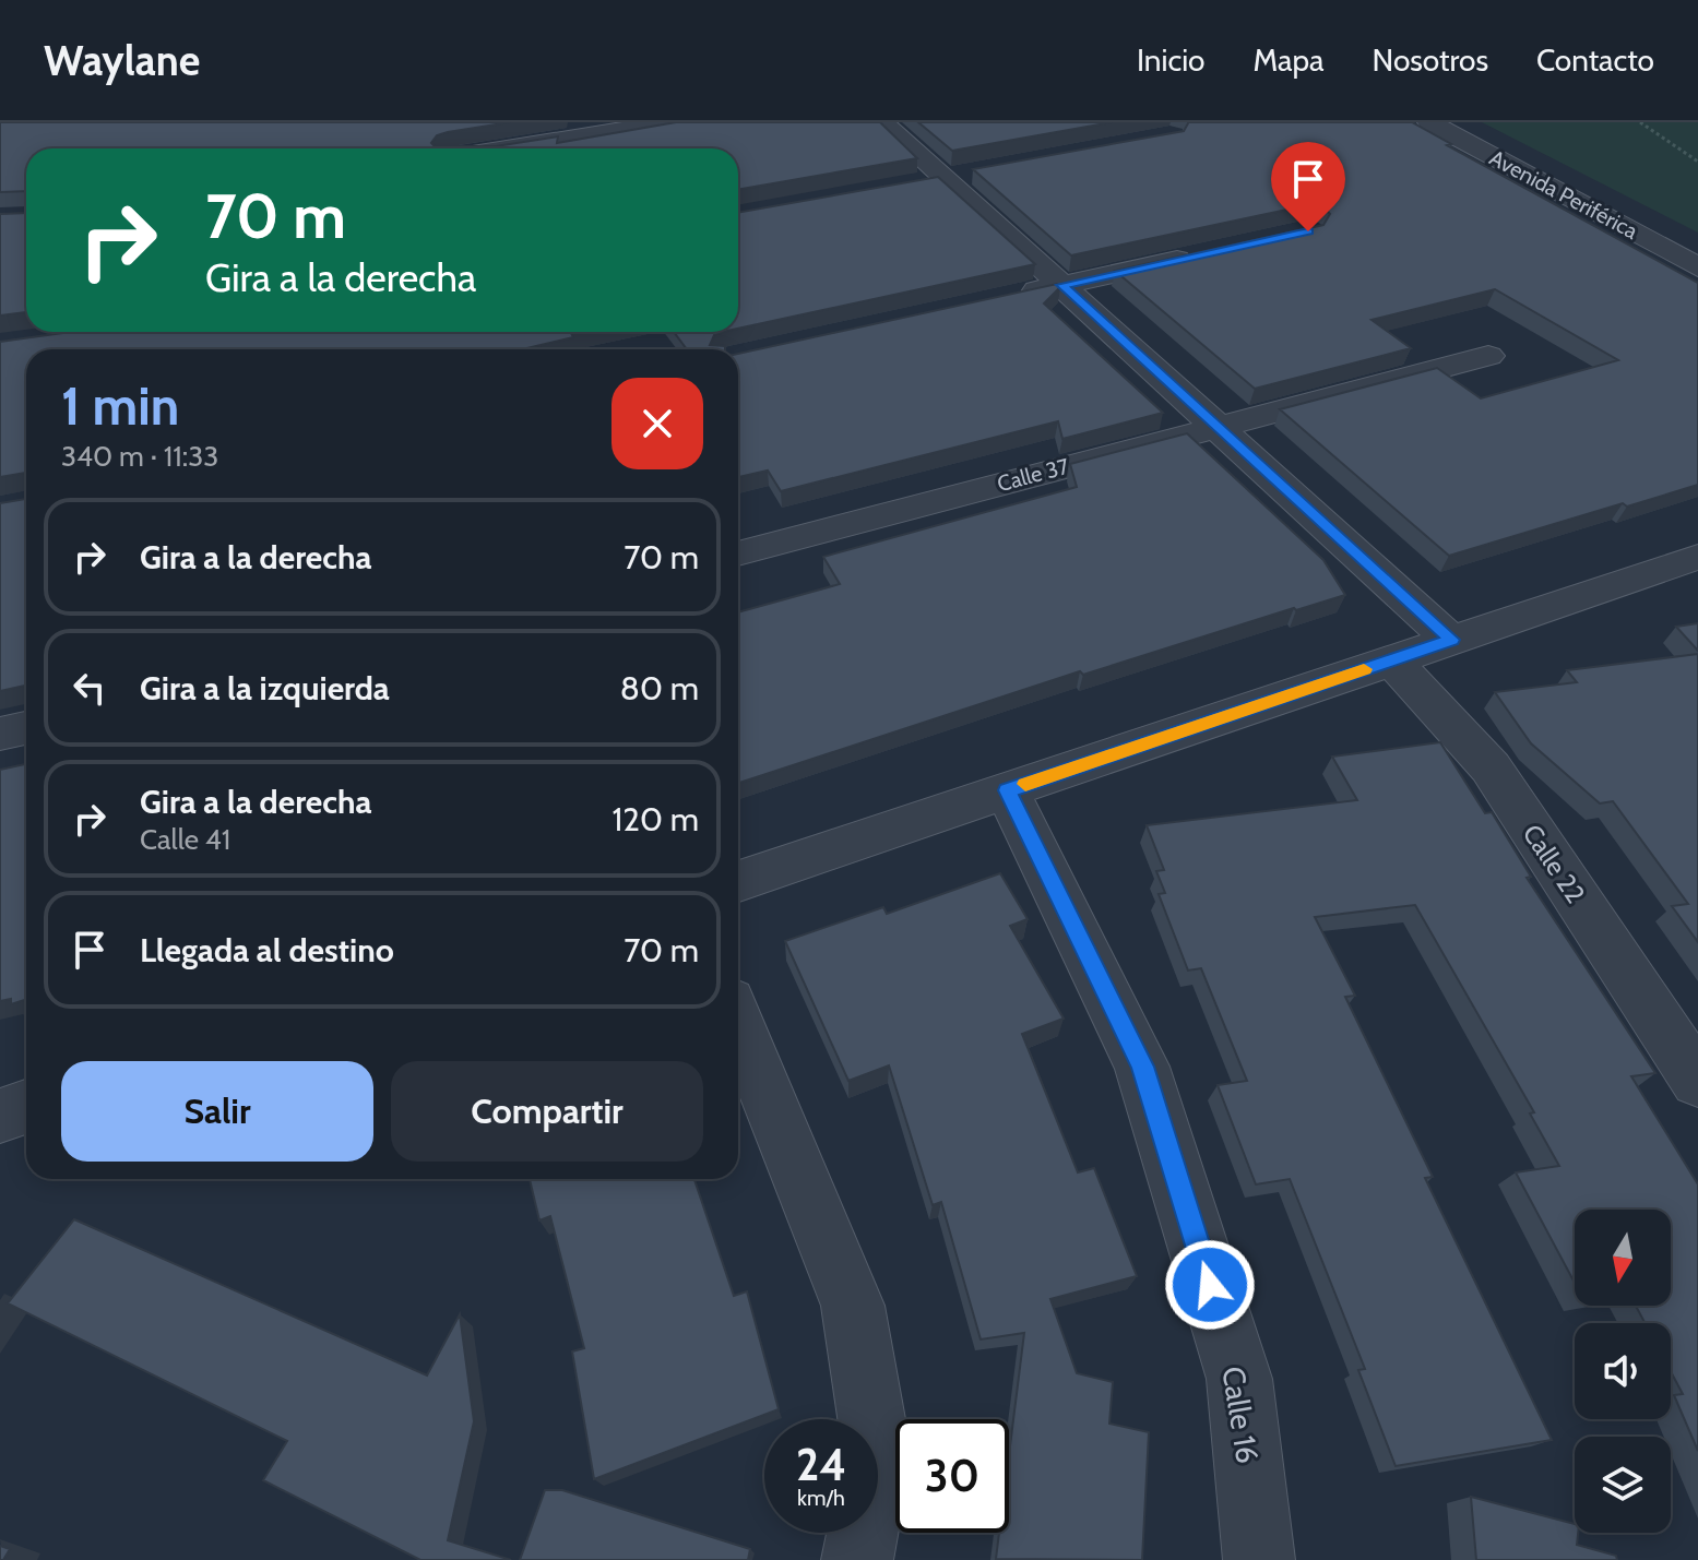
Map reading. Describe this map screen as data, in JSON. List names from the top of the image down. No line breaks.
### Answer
{"streets":{"street":["Avenida Periférica","Calle 37","Calle 22","Calle 16"]},"north":"bottom","page":{"header":"Waylane","nav":["Inicio","Mapa","Nosotros","Contacto"],"turn":["70 m","Gira a la derecha"],"heading":["1 min","340 m · 11:33"],"list":[{"name":"Gira a la derecha","value":"70 m"},{"name":"Gira a la izquierda","value":"80 m"},{"name":"Gira a la derecha","note":"Calle 41","value":"120 m"},{"name":"Llegada al destino","value":"70 m"}],"buttons":["Salir","Compartir"],"speed":"24 km/h","limit":"30"}}
